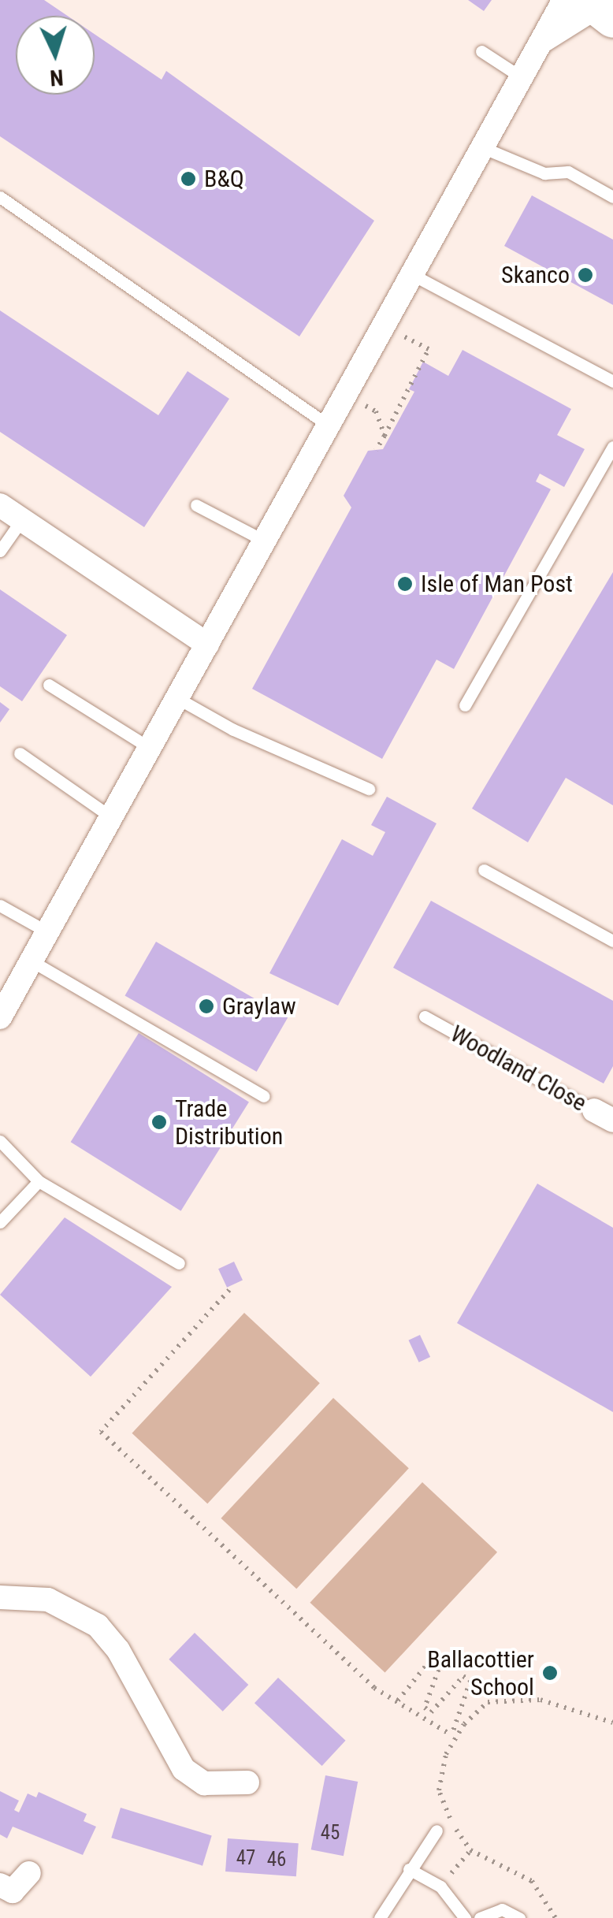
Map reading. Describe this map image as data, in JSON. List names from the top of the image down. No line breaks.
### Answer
{"streets":{"lane":["Woodland Close"]},"places":["B&Q","Skanco","Isle of Man Post","Graylaw","Trade Distribution","Ballacottier School"],"house_numbers":["45","47","46"],"north":"bottom"}
